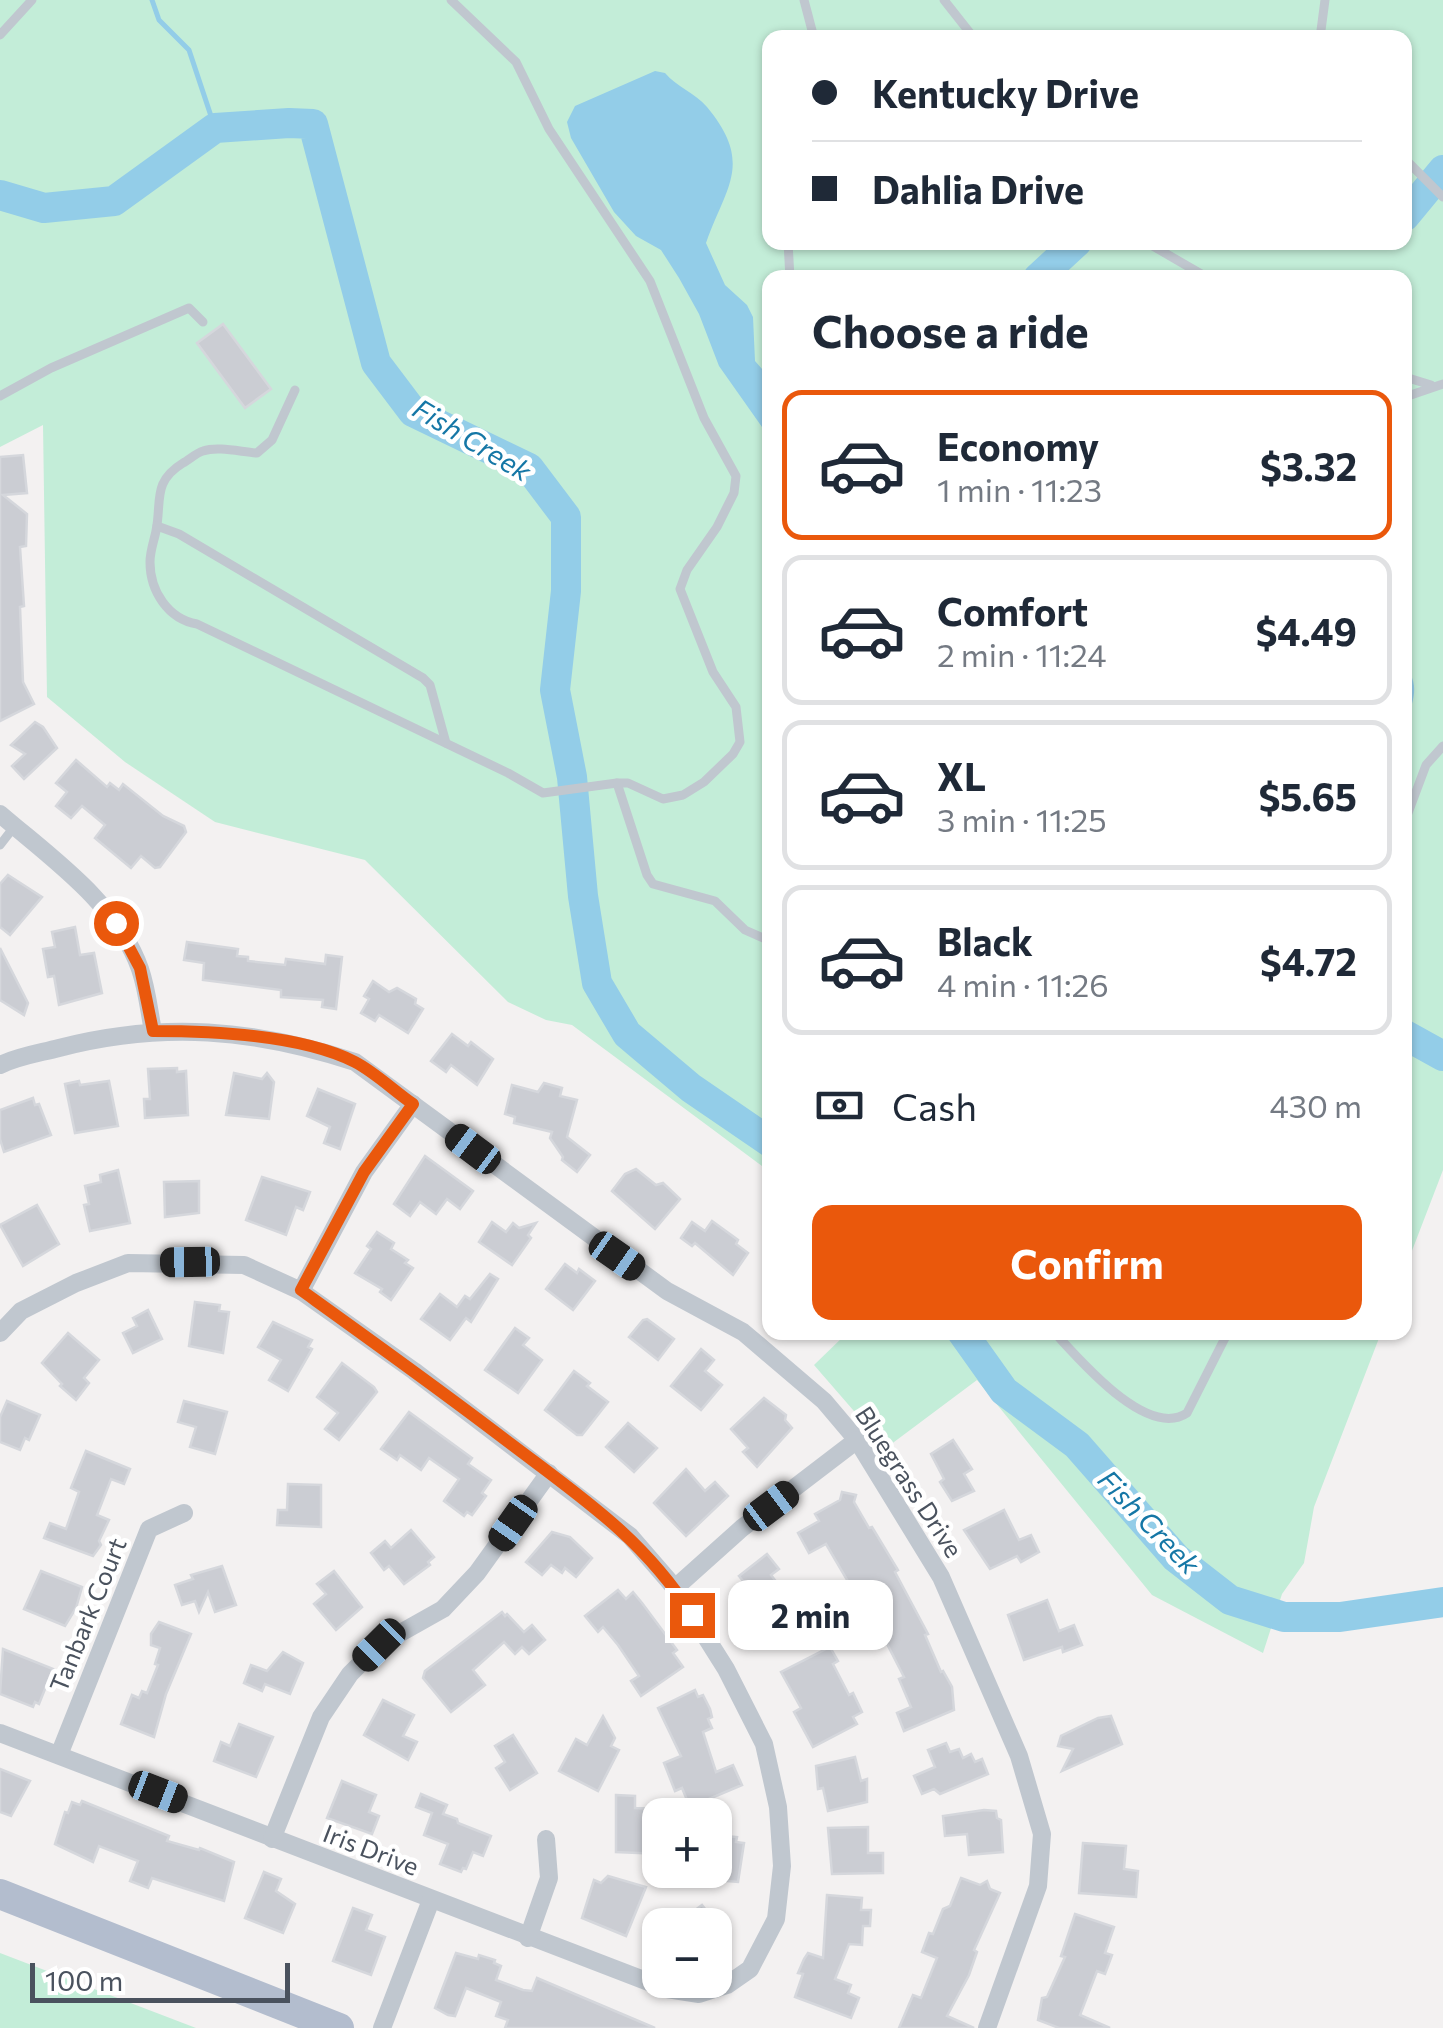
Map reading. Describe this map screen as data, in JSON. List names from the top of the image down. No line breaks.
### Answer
{"streets":{"street":["Bluegrass Drive","Tanbark Court","Iris Drive"]},"crossings":[["Tanbark Court","Iris Drive"]],"water":["Fish Creek"],"scale_bar":"100 m","page":{"banner":["Kentucky Drive","Dahlia Drive"],"heading":"Choose a ride","list":[{"name":"Economy","note":"1 min · 11:23","value":"$3.32"},{"name":"Comfort","note":"2 min · 11:24","value":"$4.49"},{"name":"XL","note":"3 min · 11:25","value":"$5.65"},{"name":"Black","note":"4 min · 11:26","value":"$4.72"}],"pay":["Cash","430 m"],"buttons":"Confirm","bubble":"2 min","map_buttons":["+","−"],"scale":"100 m"}}
